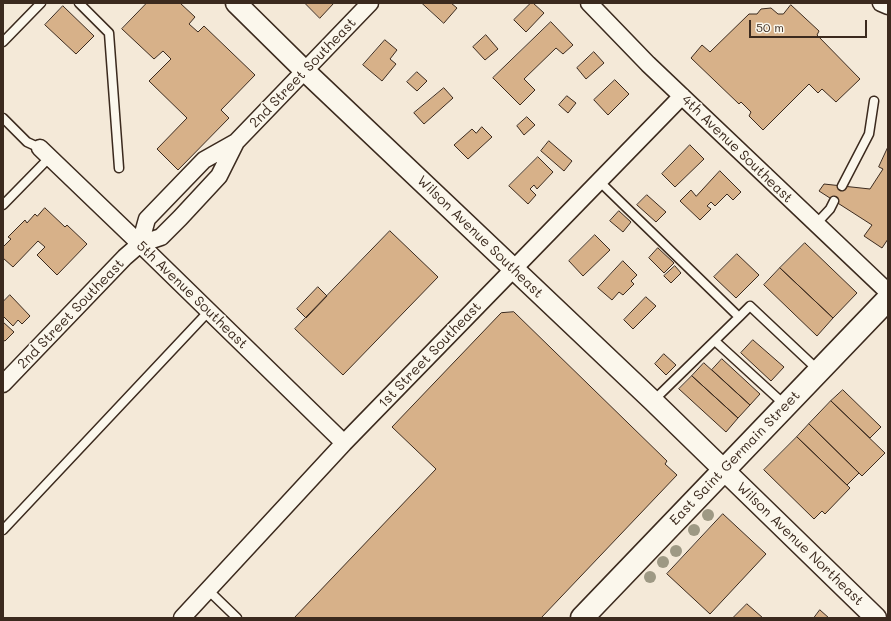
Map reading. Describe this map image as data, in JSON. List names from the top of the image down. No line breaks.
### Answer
{"streets":{"main road":["East Saint Germain Street"],"street":["2nd Street Southeast","4th Avenue Southeast","Wilson Avenue Southeast","5th Avenue Southeast","1st Street Southeast","Wilson Avenue Northeast"]},"crossings":[["2nd Street Southeast","Wilson Avenue Southeast"],["2nd Street Southeast","5th Avenue Southeast"],["4th Avenue Southeast","1st Street Southeast"],["Wilson Avenue Southeast","1st Street Southeast"],["Wilson Avenue Southeast","East Saint Germain Street"],["Wilson Avenue Southeast","Wilson Avenue Northeast"],["5th Avenue Southeast","1st Street Southeast"],["East Saint Germain Street","Wilson Avenue Northeast"]],"scale_bar":"50 m"}
